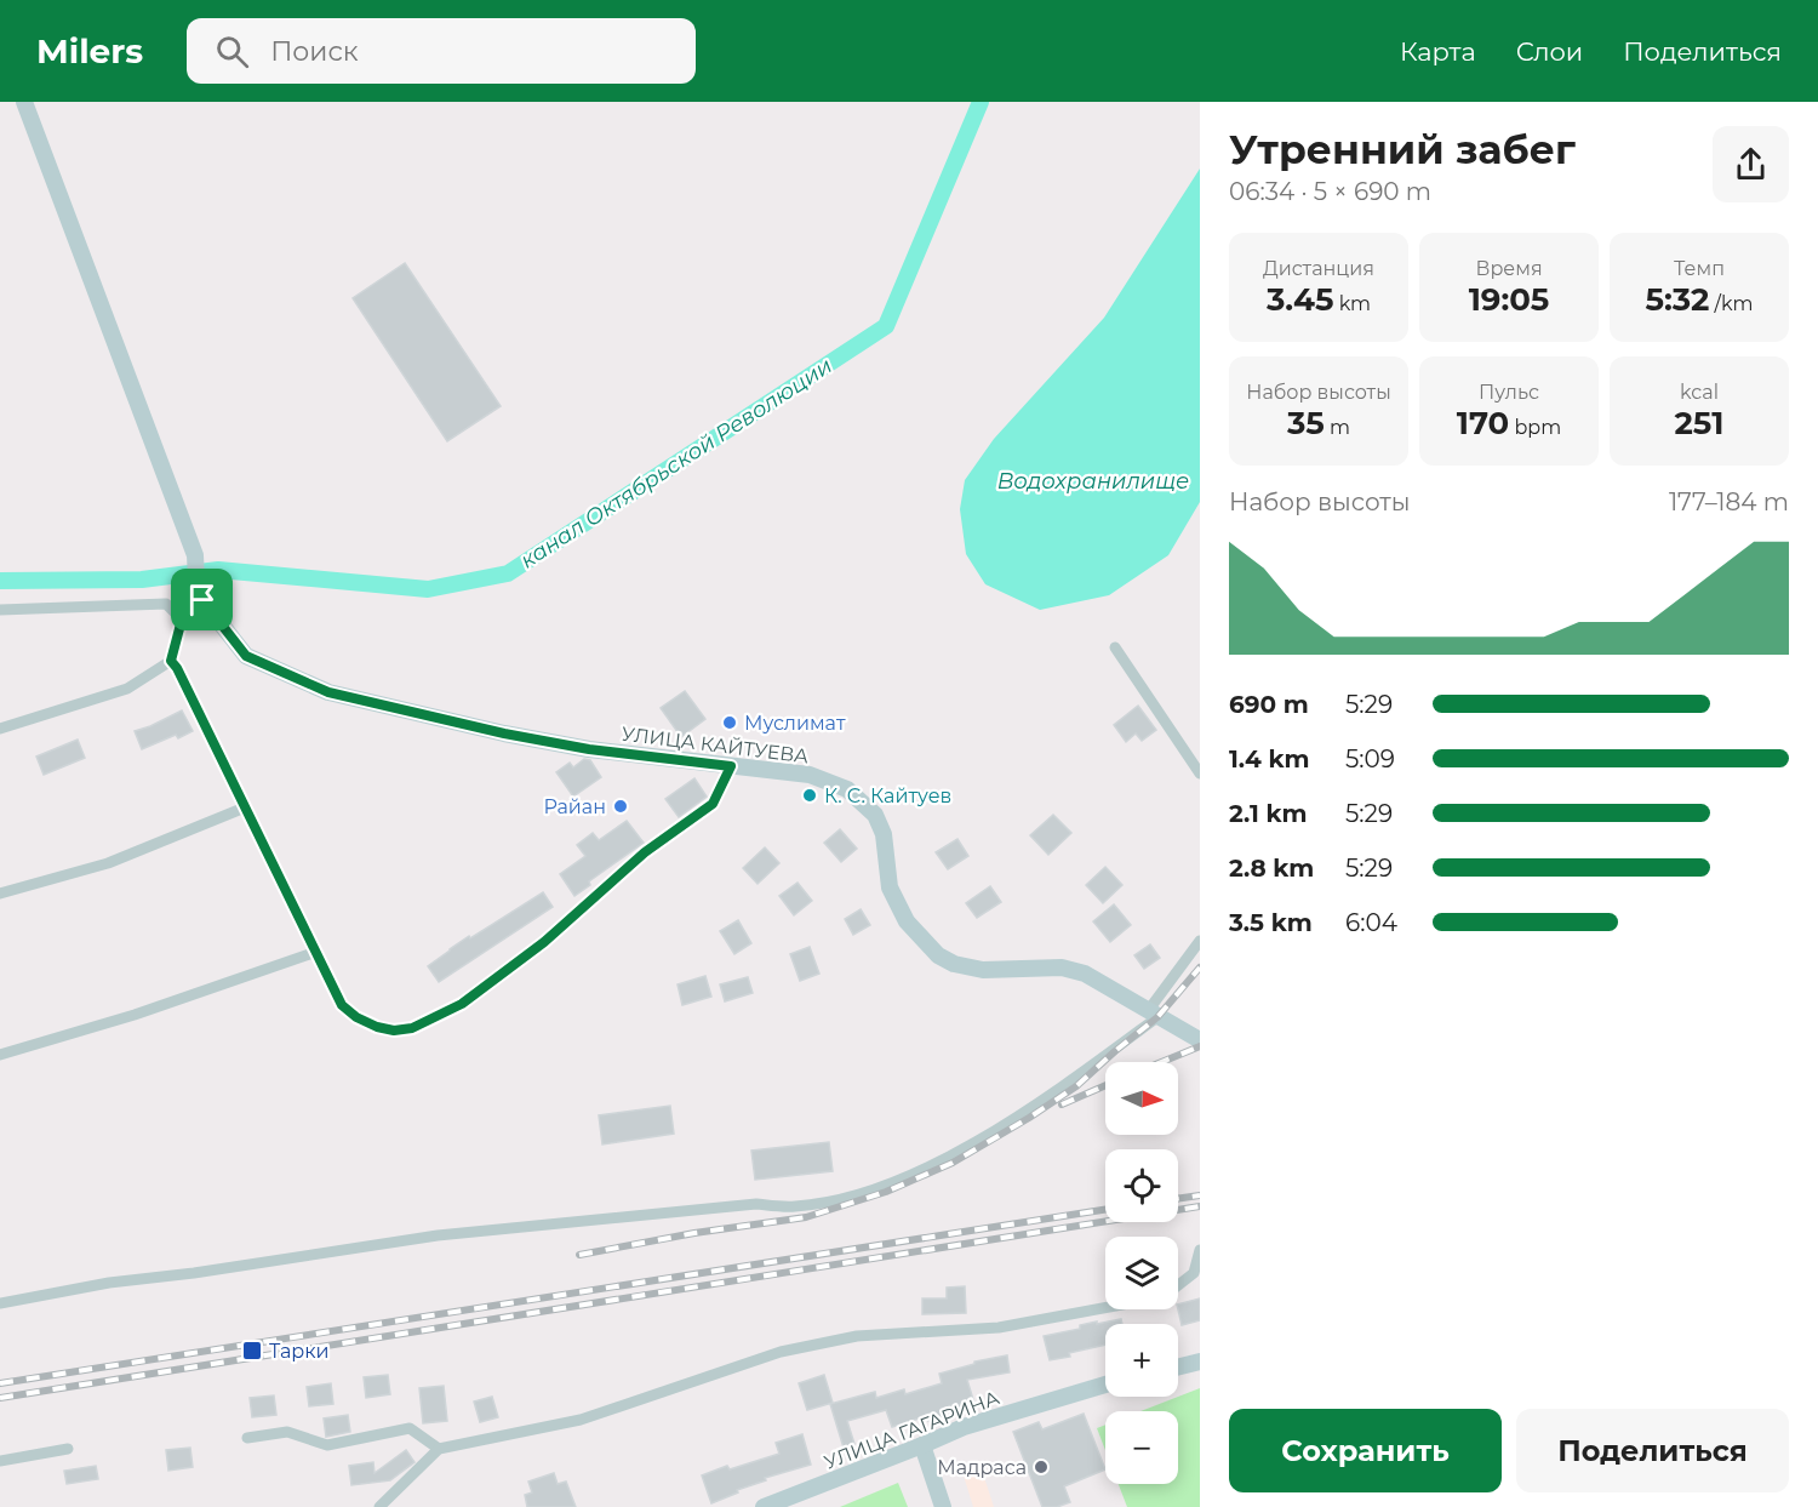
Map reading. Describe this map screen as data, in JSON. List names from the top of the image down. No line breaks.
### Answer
{"streets":{"main road":["УЛИЦА КАЙТУЕВА","УЛИЦА ГАГАРИНА"]},"water":["канал Октябрьской Революции","Водохранилище"],"places":{"other":["Муслимат","К. С. Кайтуев","Райан","Мадраса"],"transit":["Тарки"]},"north":"right","page":{"header":"Milers","search":"Поиск","nav":["Карта","Слои","Поделиться"],"heading":["Утренний забег","06:34 · 5 × 690 m"],"stats":[["Дистанция","3.45 km"],["Время","19:05"],["Темп","5:32 /km"],["Набор высоты","35 m"],["Пульс","170 bpm"],["kcal","251"]],"chart":["Набор высоты","177–184 m"],"list":[{"name":"690 m","note":"5:29"},{"name":"1.4 km","note":"5:09"},{"name":"2.1 km","note":"5:29"},{"name":"2.8 km","note":"5:29"},{"name":"3.5 km","note":"6:04"}],"map_buttons":["+","−"],"buttons":["Сохранить","Поделиться"]}}
